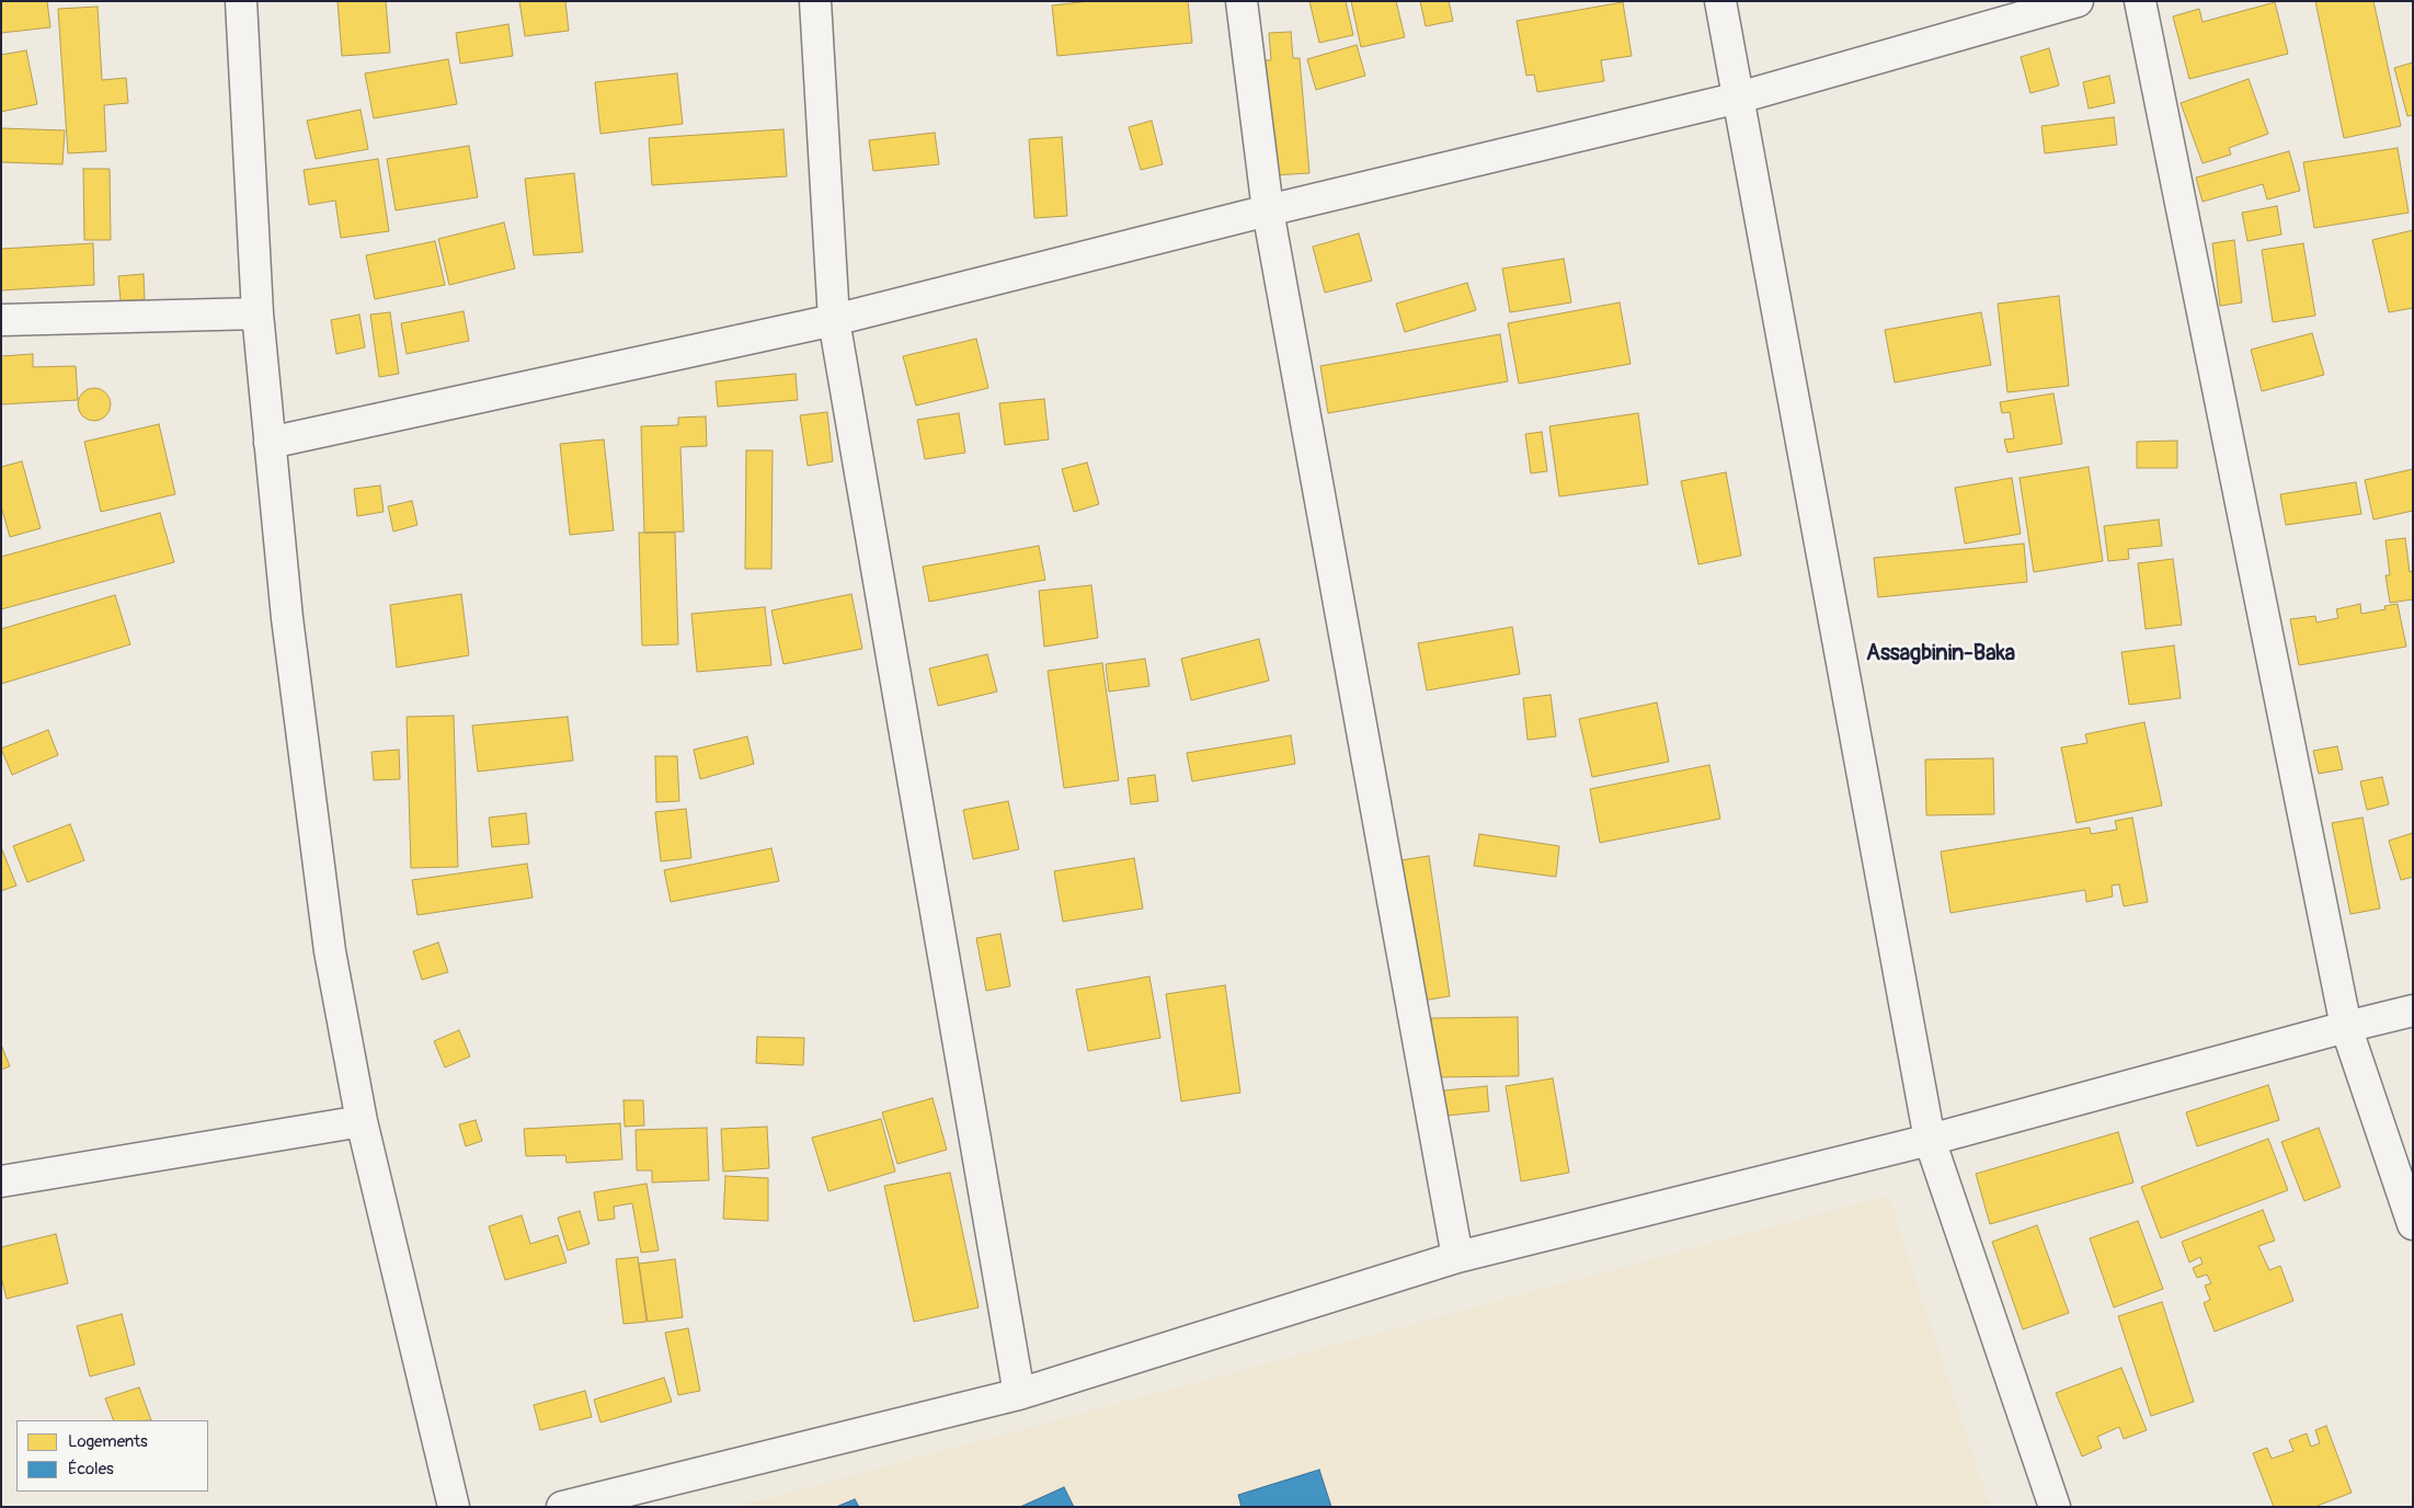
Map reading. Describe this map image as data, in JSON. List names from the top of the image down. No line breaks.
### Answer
{"districts":["Assagbinin-Baka"],"legend":["Logements","Écoles"]}
